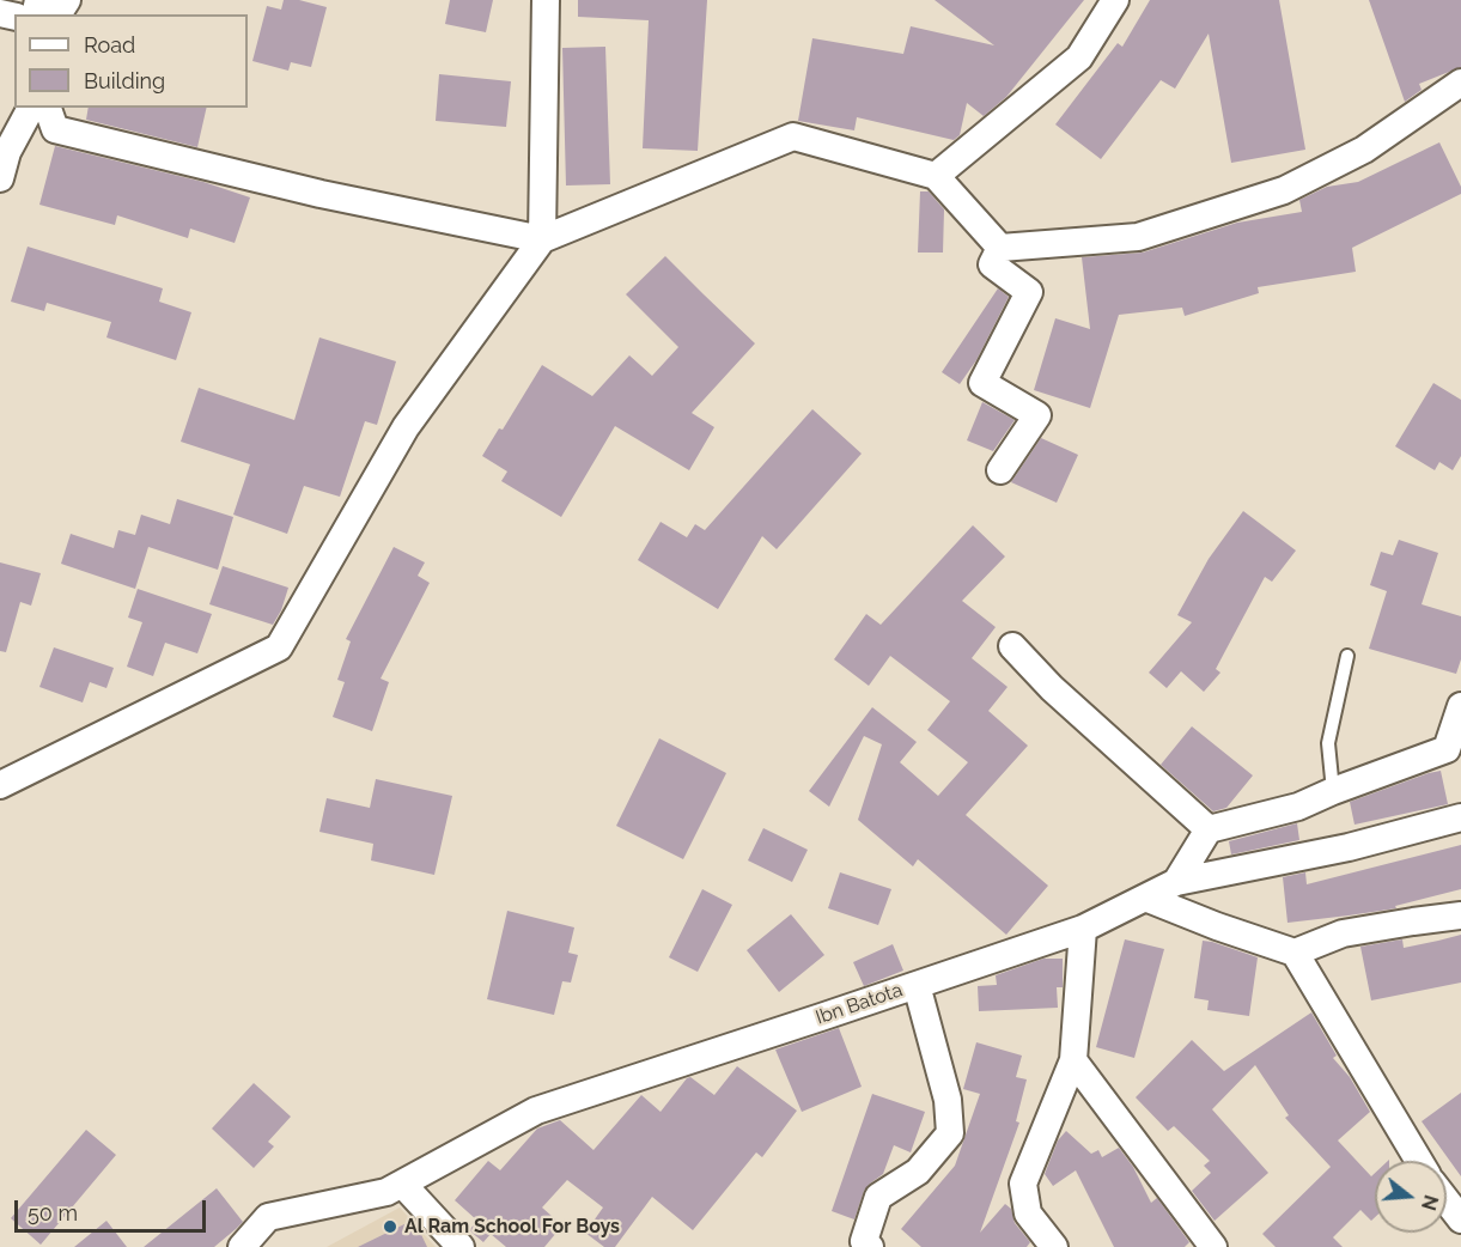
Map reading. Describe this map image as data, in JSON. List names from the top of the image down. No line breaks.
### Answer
{"streets":{"street":["Ibn Batota"]},"places":["Al Ram School For Boys"],"legend":["Road","Building"],"scale_bar":"50 m","north":"right"}
